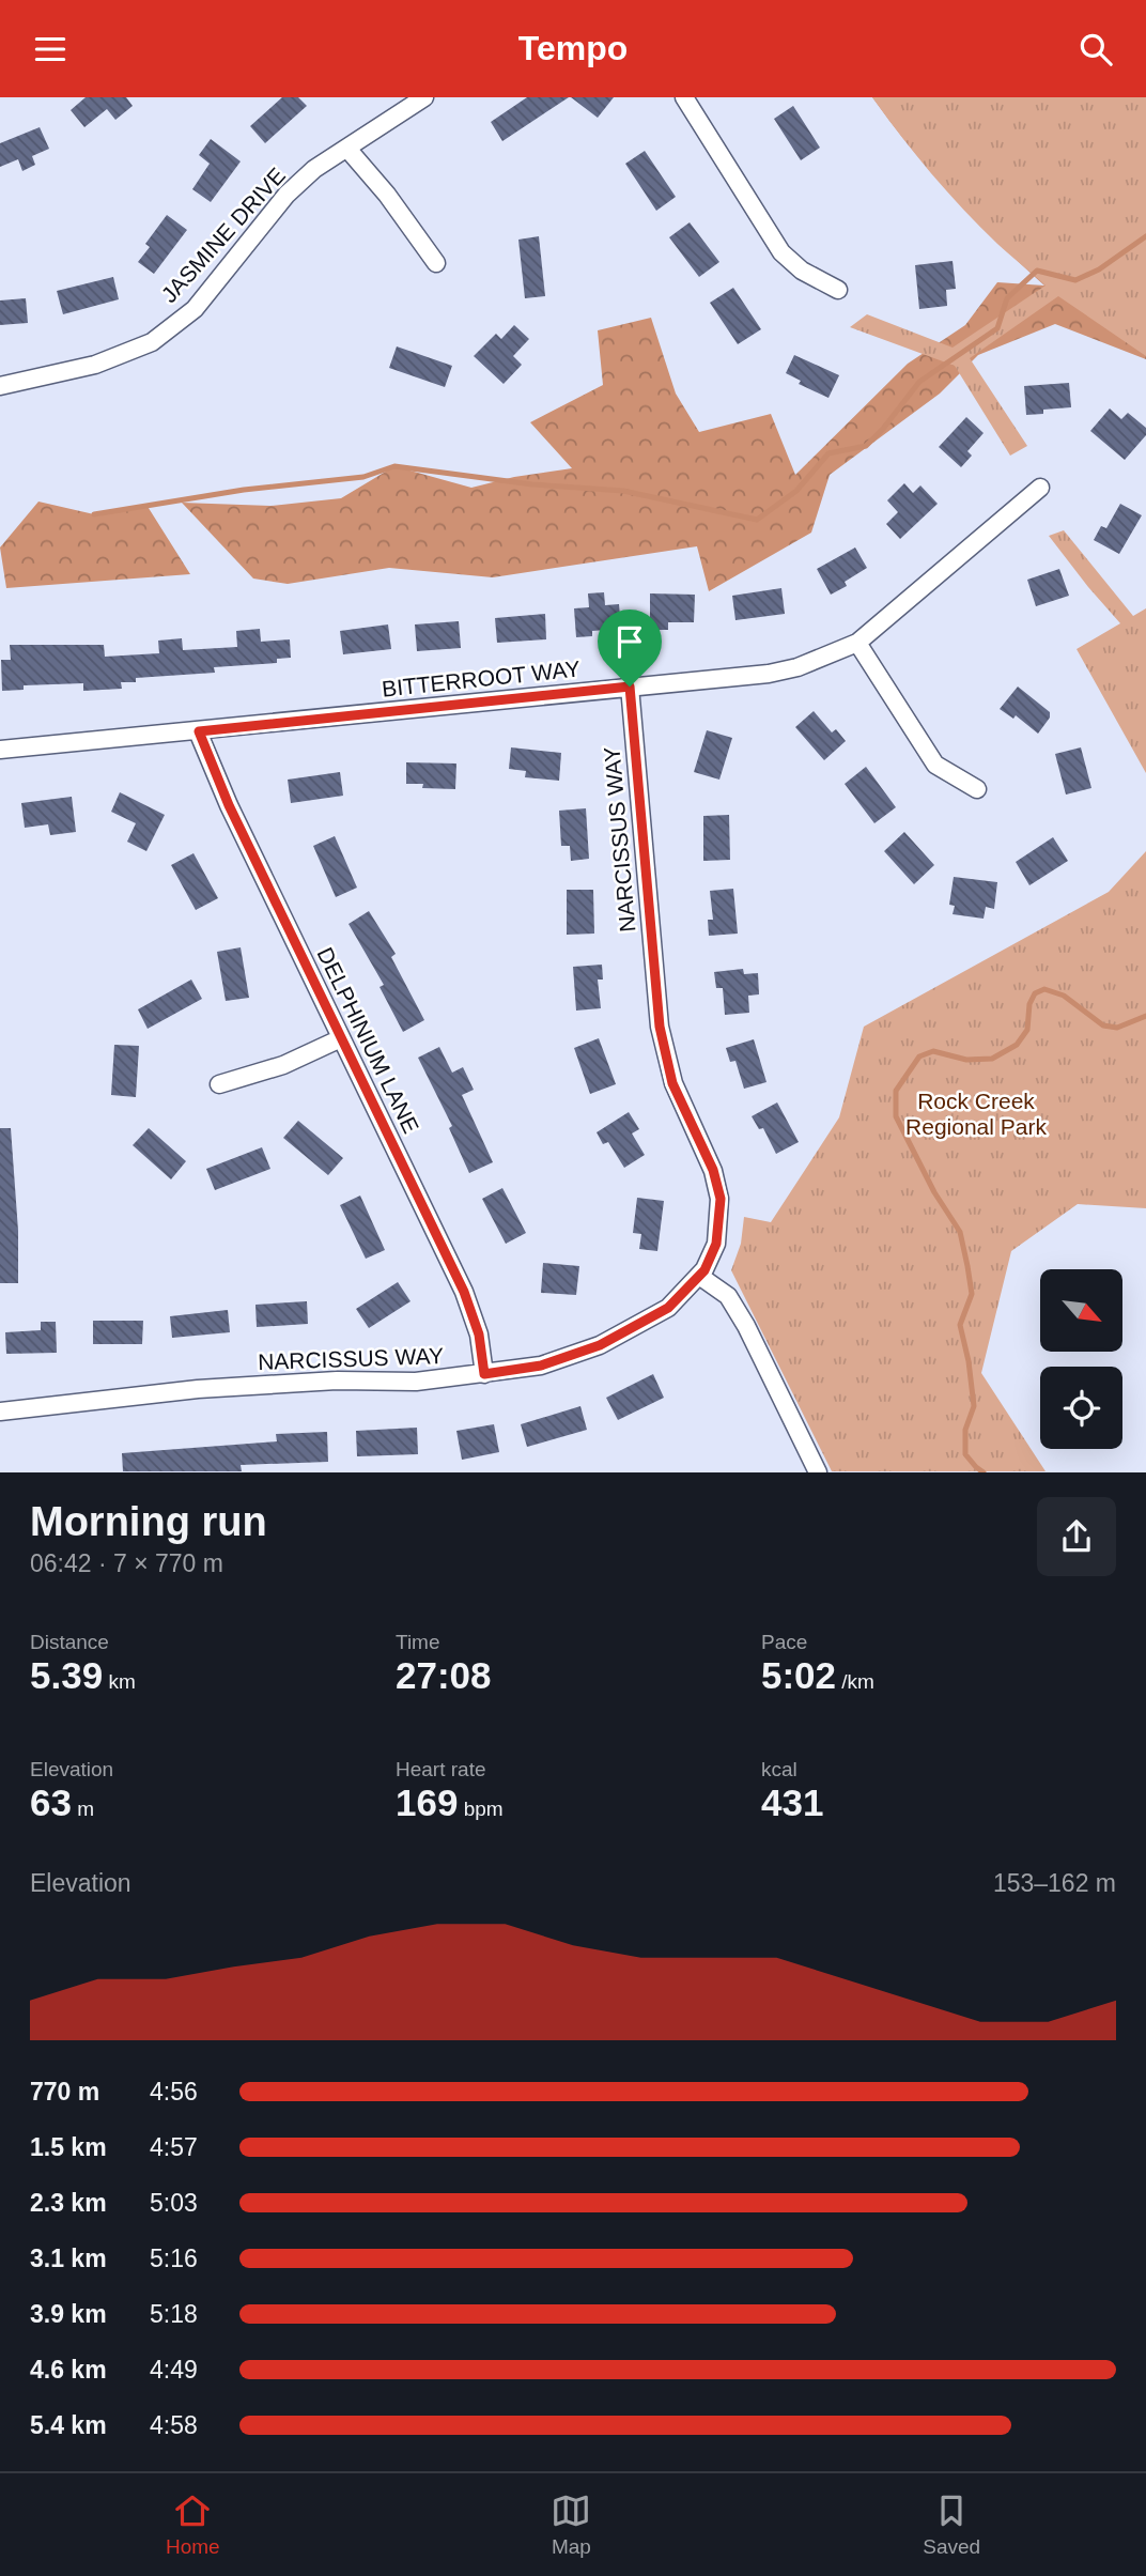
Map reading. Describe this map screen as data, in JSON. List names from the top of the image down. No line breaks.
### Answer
{"streets":{"street":["JASMINE DRIVE","BITTERROOT WAY","NARCISSUS WAY","DELPHINIUM LANE"]},"crossings":[["BITTERROOT WAY","NARCISSUS WAY"],["BITTERROOT WAY","DELPHINIUM LANE"],["NARCISSUS WAY","DELPHINIUM LANE"]],"parks":["Rock Creek Regional Park"],"north":"bottom right","page":{"header":"Tempo","heading":["Morning run","06:42 · 7 × 770 m"],"stats":[["Distance","5.39 km"],["Time","27:08"],["Pace","5:02 /km"],["Elevation","63 m"],["Heart rate","169 bpm"],["kcal","431"]],"chart":["Elevation","153–162 m"],"list":[{"name":"770 m","note":"4:56"},{"name":"1.5 km","note":"4:57"},{"name":"2.3 km","note":"5:03"},{"name":"3.1 km","note":"5:16"},{"name":"3.9 km","note":"5:18"},{"name":"4.6 km","note":"4:49"},{"name":"5.4 km","note":"4:58"}],"tabs":["Home","Map","Saved"]}}
